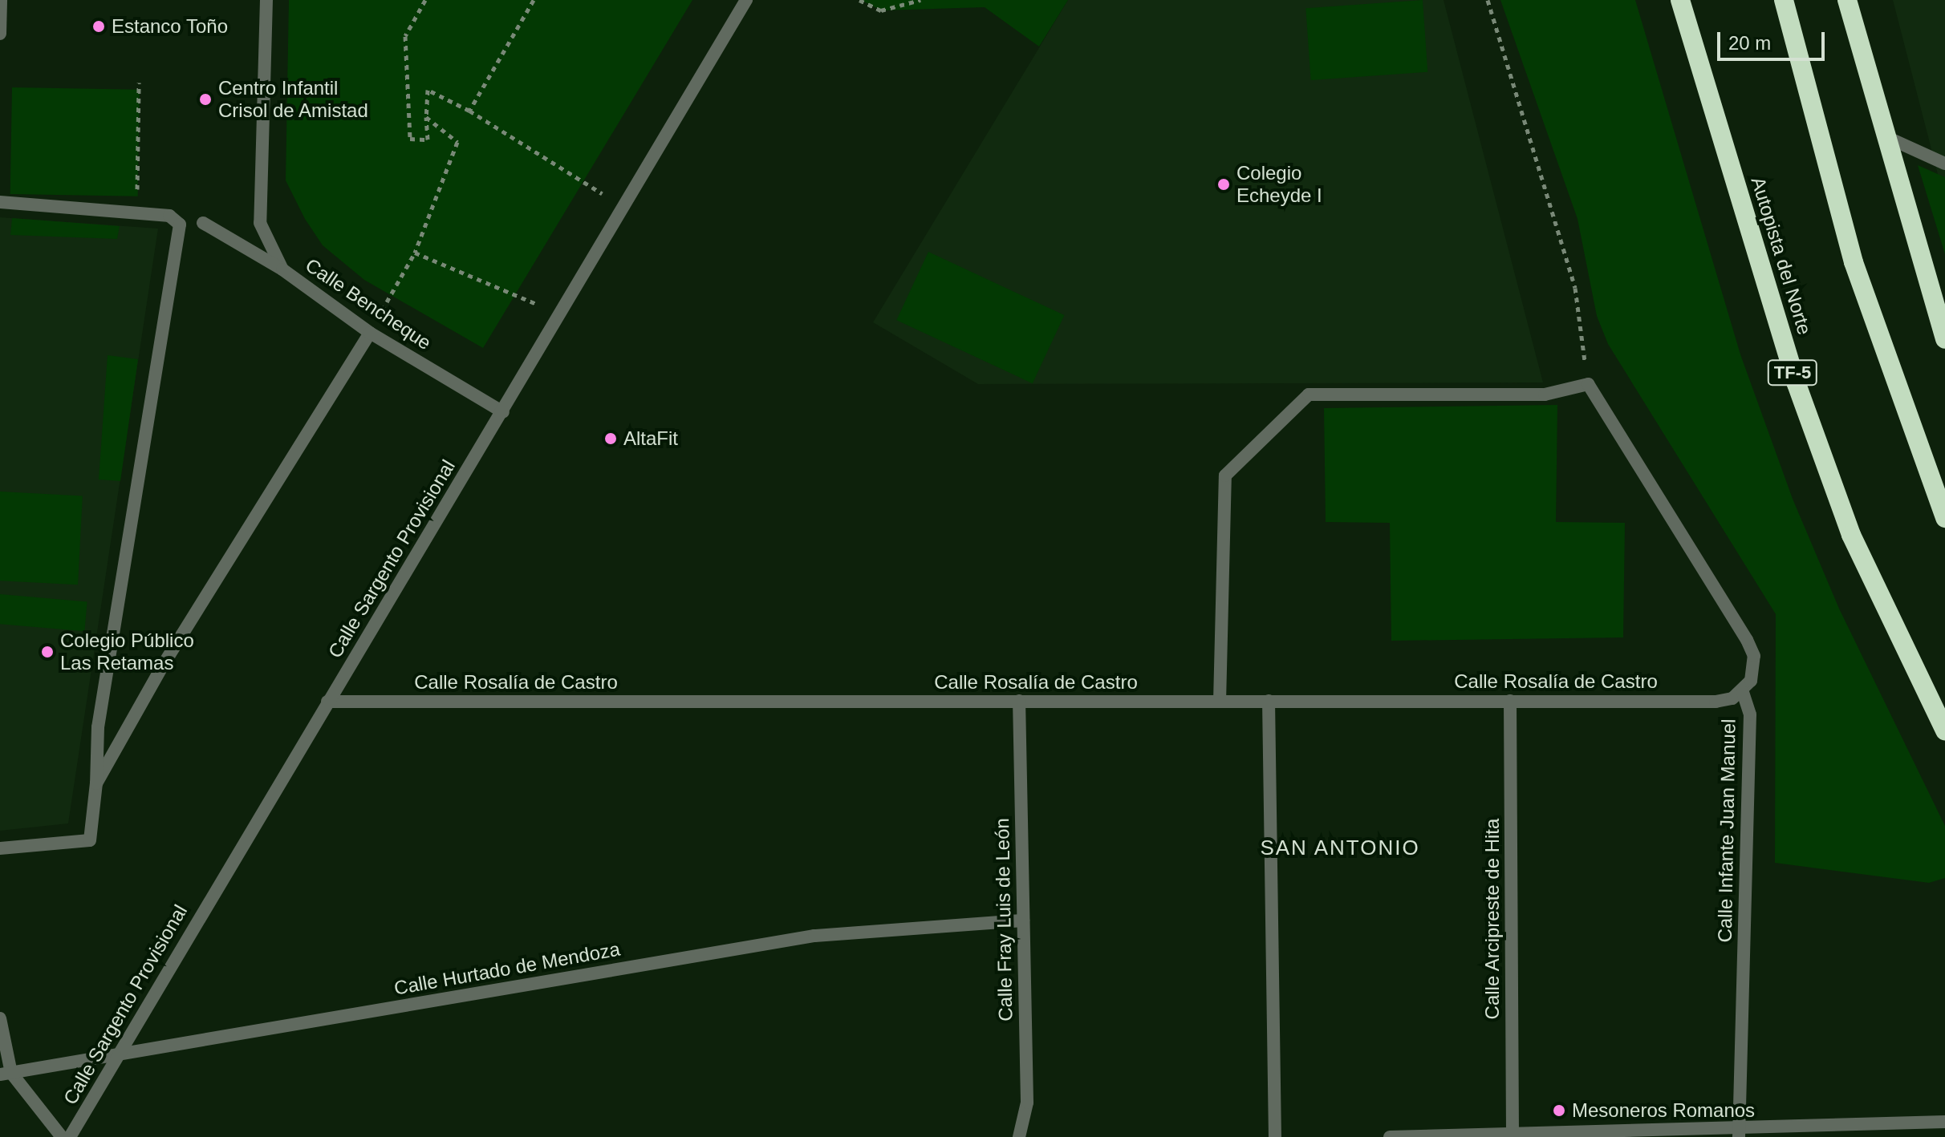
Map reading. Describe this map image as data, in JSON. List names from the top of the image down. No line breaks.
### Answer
{"streets":{"highway":["Autopista del Norte","TF-5"],"street":["Calle Bencheque","Calle Sargento Provisional","Calle Rosalía de Castro","Calle Infante Juan Manuel","Calle Arcipreste de Hita","Calle Fray Luis de León","Calle Hurtado de Mendoza"]},"crossings":[["Calle Bencheque","Calle Sargento Provisional"],["Calle Sargento Provisional","Calle Rosalía de Castro"],["Calle Sargento Provisional","Calle Hurtado de Mendoza"],["Calle Rosalía de Castro","Calle Infante Juan Manuel"],["Calle Rosalía de Castro","Calle Arcipreste de Hita"],["Calle Rosalía de Castro","Calle Fray Luis de León"],["Calle Fray Luis de León","Calle Hurtado de Mendoza"]],"districts":["SAN ANTONIO"],"places":["Estanco Toño","Centro Infantil Crisol de Amistad","Colegio Echeyde I","AltaFit","Colegio Público Las Retamas","Mesoneros Romanos"],"scale_bar":"20 m"}
